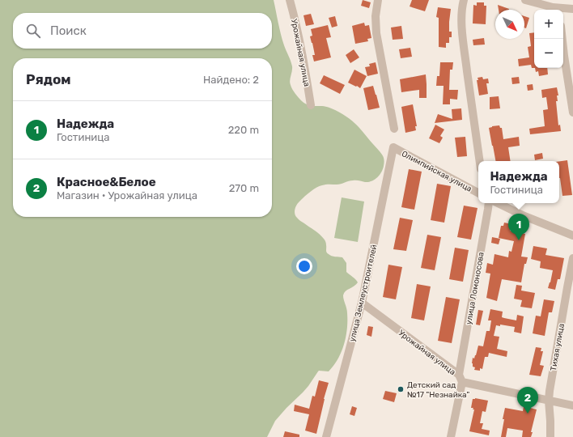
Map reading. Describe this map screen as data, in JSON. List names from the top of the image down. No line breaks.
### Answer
{"streets":{"street":["Урожайная улица","Олимпийская улица","улица Ломоносова","улица Землеустроителей","Тихая улица"]},"crossings":[["Урожайная улица","улица Ломоносова"],["Урожайная улица","улица Землеустроителей"],["Урожайная улица","Тихая улица"],["Олимпийская улица","улица Землеустроителей"]],"places":["Детский сад №17 \"Незнайка\""],"north":"bottom right","page":{"map_buttons":["+","−"],"search":"Поиск","heading":["Рядом","Найдено: 2"],"list":[{"mark":"1","name":"Надежда","note":"Гостиница","value":"220 m"},{"mark":"2","name":"Красное&Белое","note":"Магазин · Урожайная улица","value":"270 m"}],"popup":["Надежда","Гостиница"],"pins":["1","2"]}}
